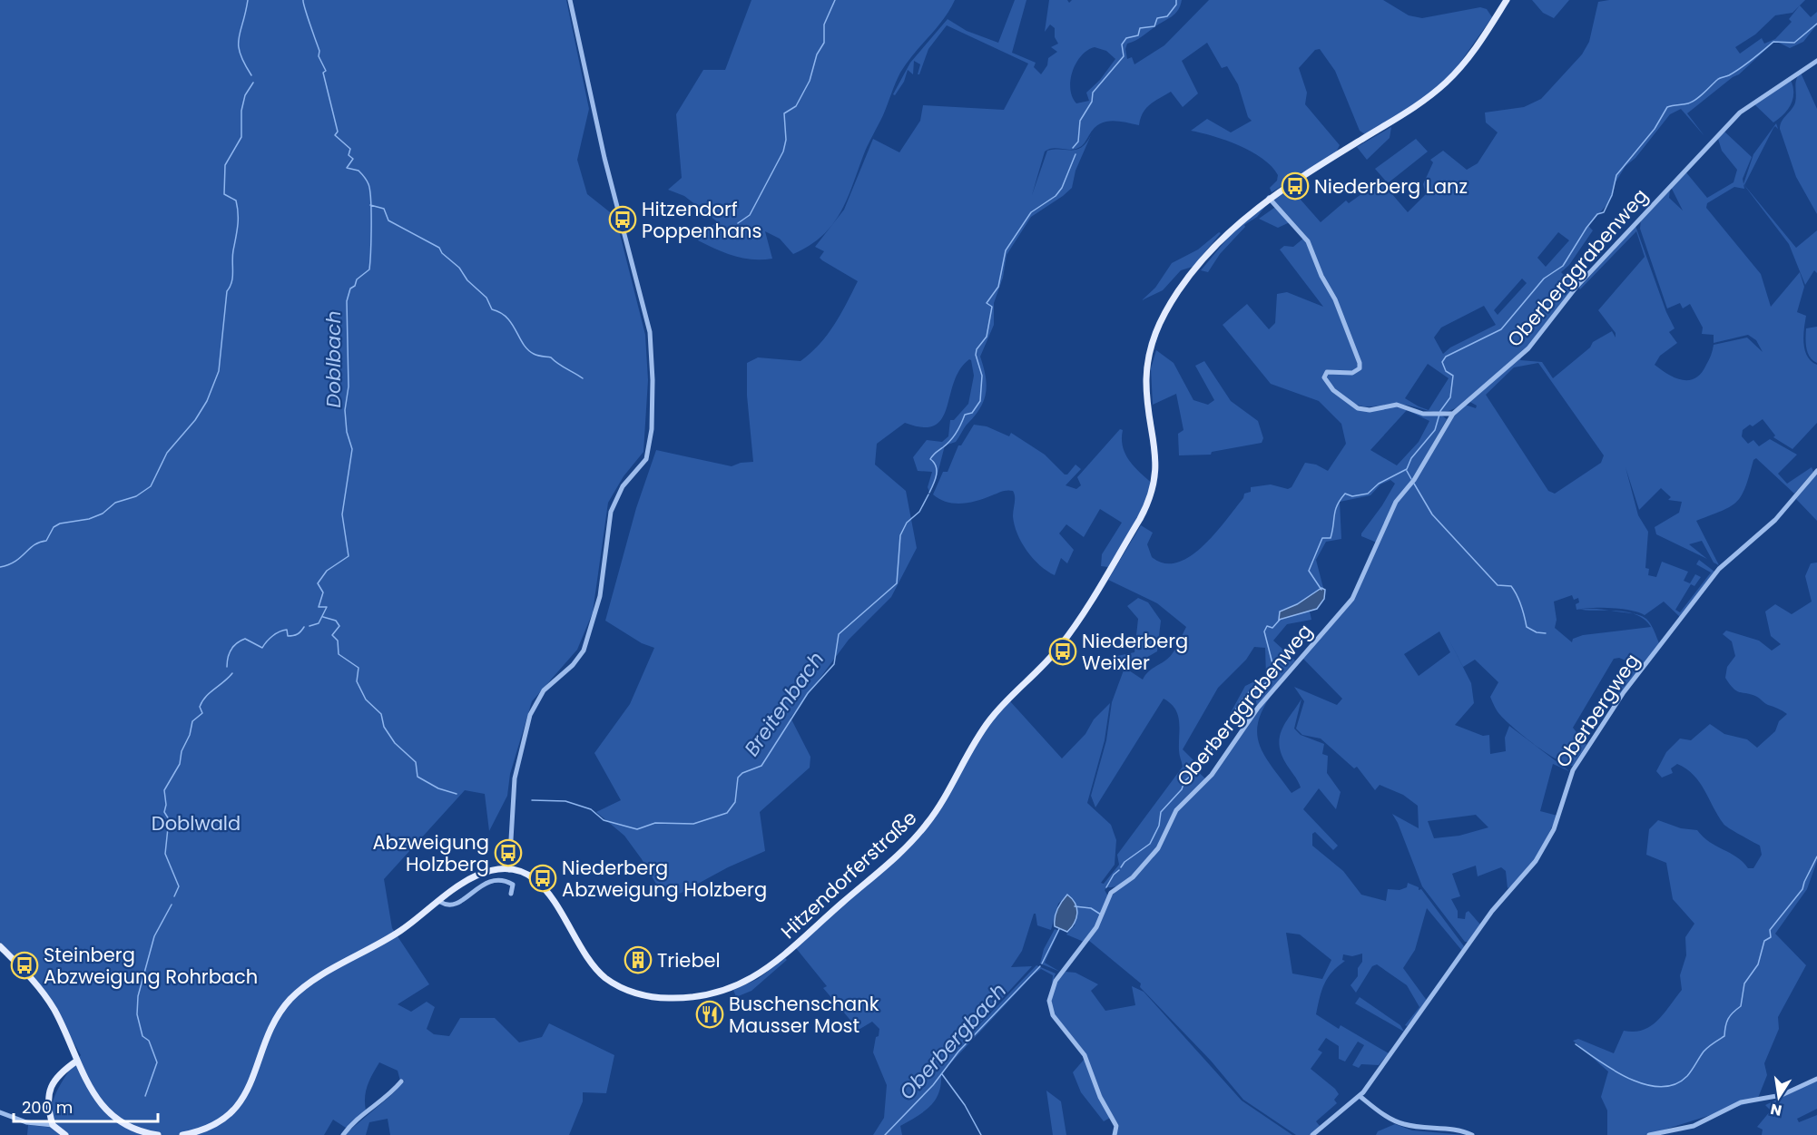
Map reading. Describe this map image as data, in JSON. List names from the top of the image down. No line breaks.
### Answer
{"streets":{"main road":["Hitzendorferstraße"],"street":["Oberberggrabenweg","Oberbergweg"]},"water":["Doblbach","Breitenbach","Oberbergbach"],"parks":["Doblwald"],"places":{"bus stop":["Niederberg Lanz","Hitzendorf Poppenhans","Niederberg Weixler","Abzweigung Holzberg","Niederberg Abzweigung Holzberg","Steinberg Abzweigung Rohrbach"],"building":["Triebel"],"restaurant":["Buschenschank Mausser Most"]},"scale_bar":"200 m","north":"bottom"}
